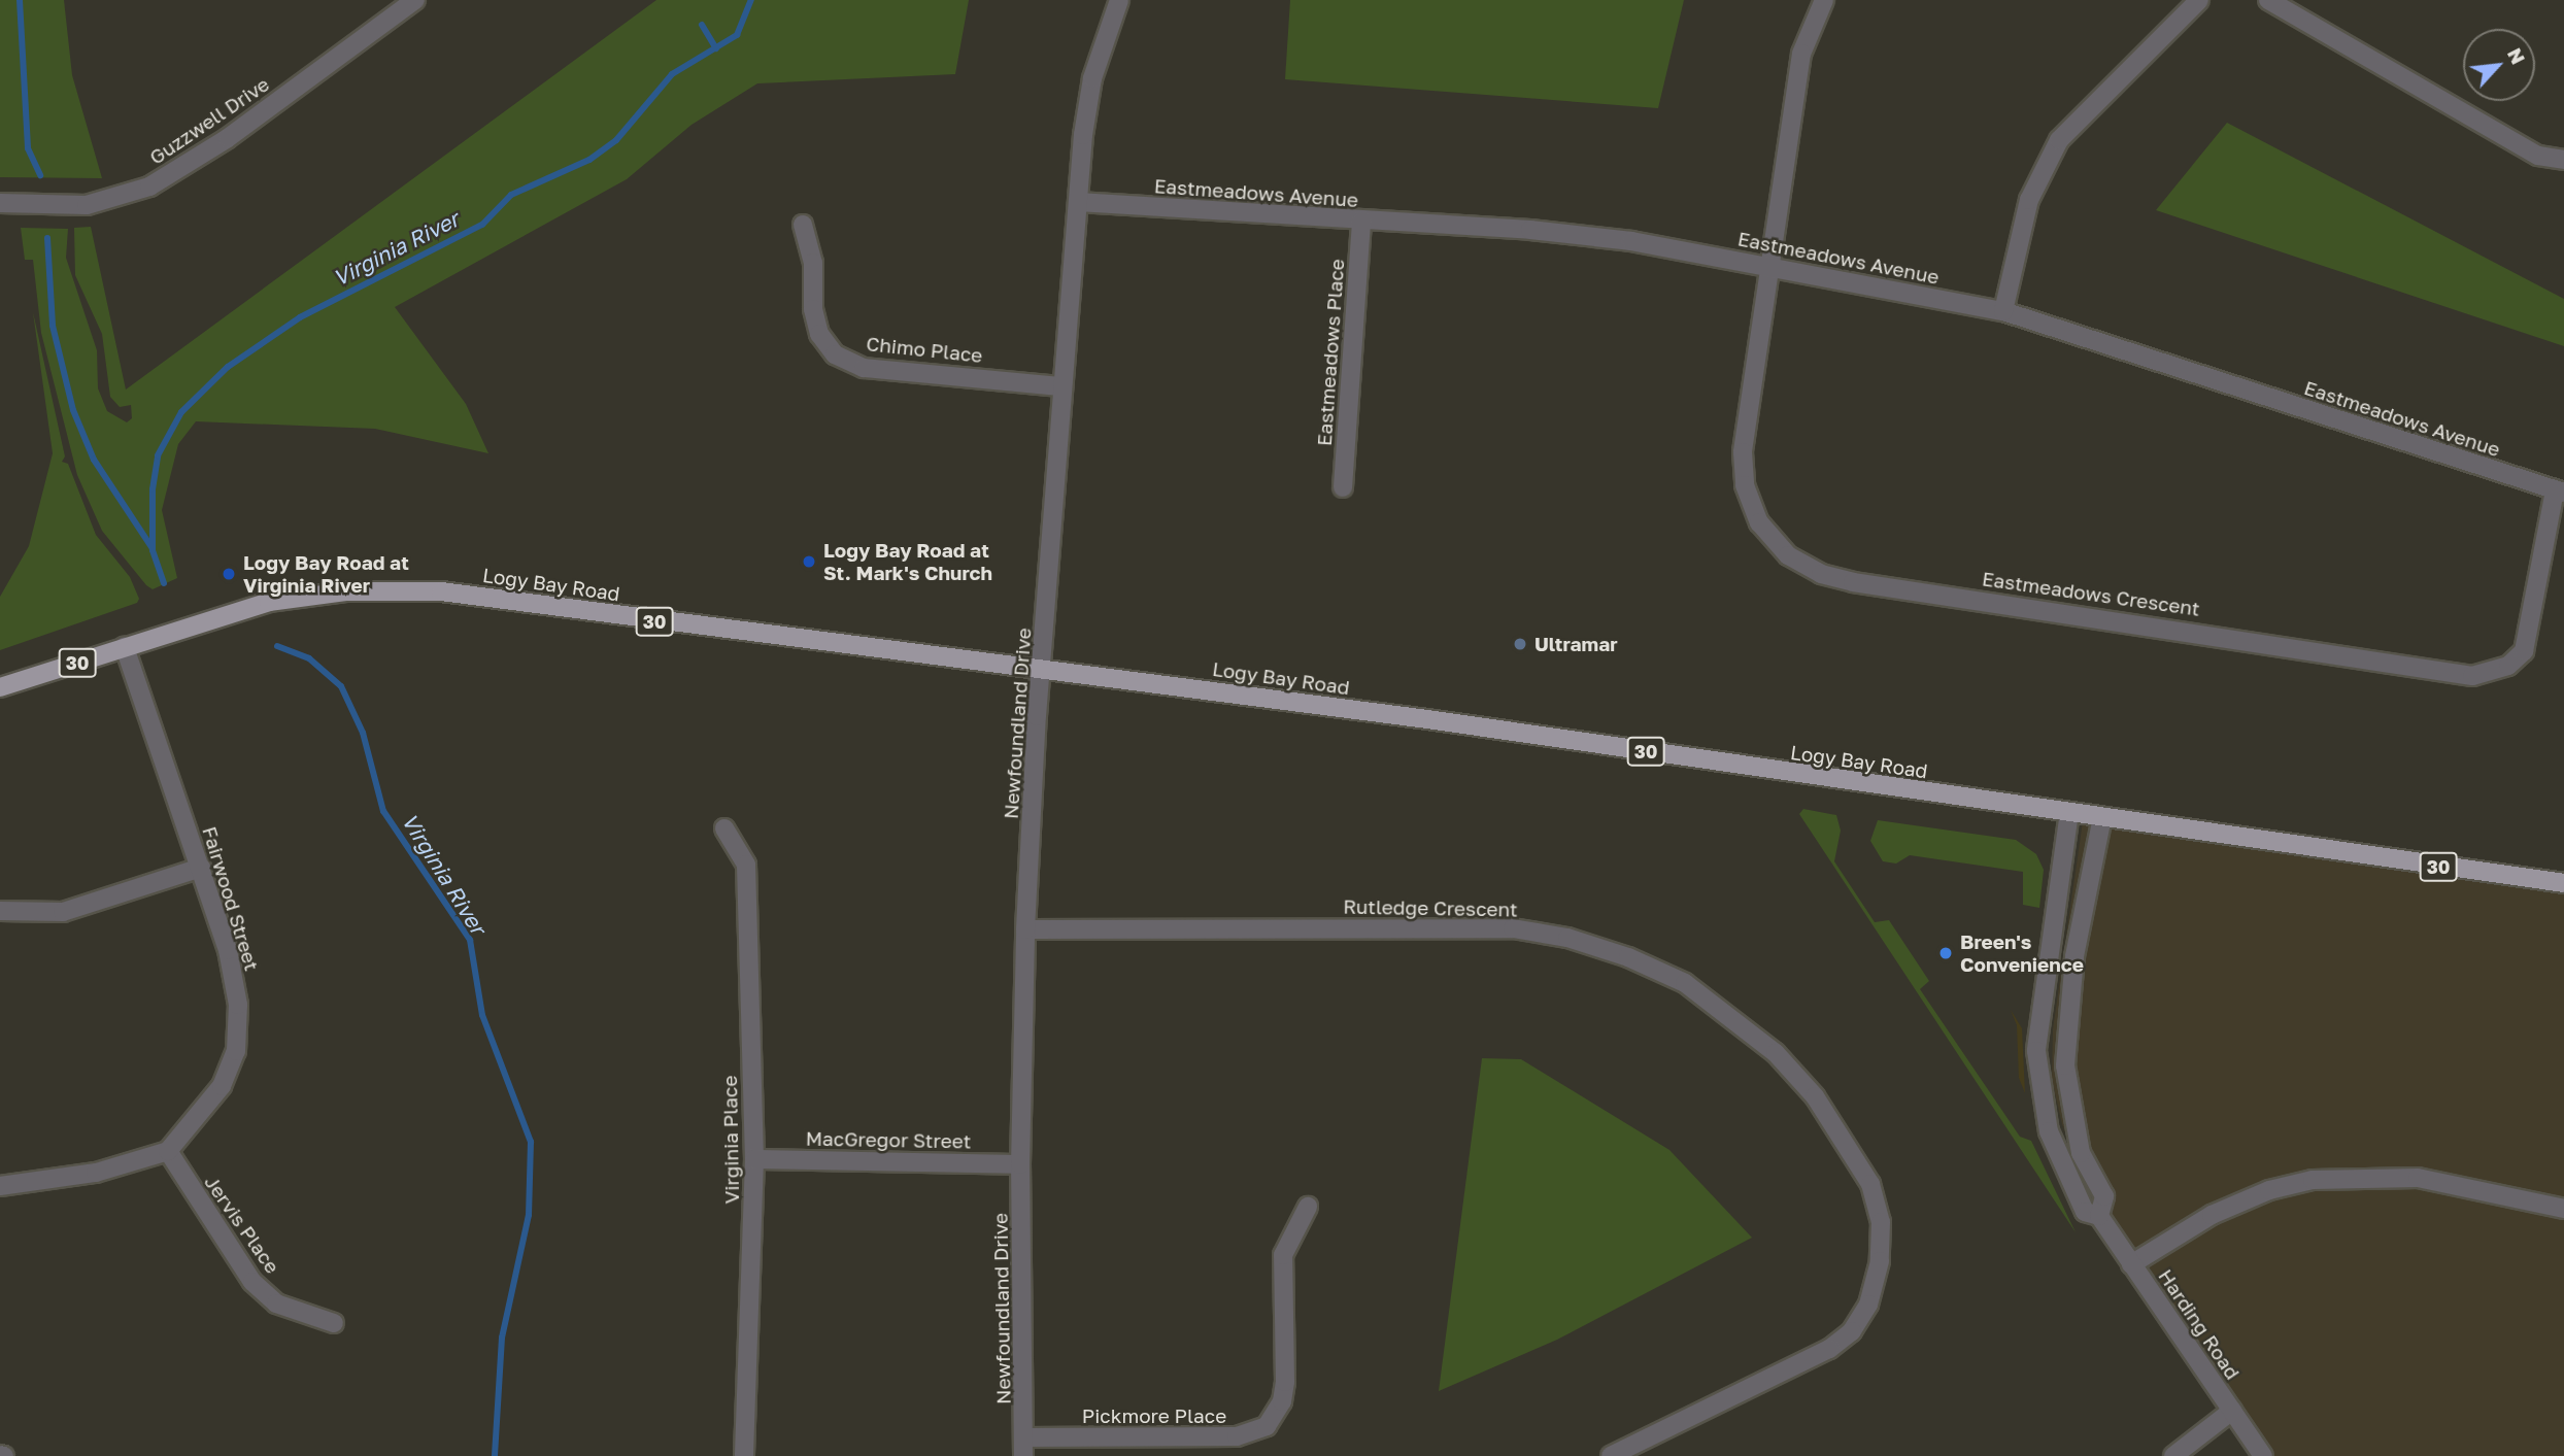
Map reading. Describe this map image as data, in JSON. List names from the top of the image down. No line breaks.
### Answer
{"streets":{"main road":["Logy Bay Road","30"],"street":["Guzzwell Drive","Eastmeadows Avenue","Chimo Place","Eastmeadows Place","Eastmeadows Crescent","Newfoundland Drive","Fairwood Street","Rutledge Crescent","Virginia Place","MacGregor Street","Jervis Place","Harding Road","Pickmore Place"]},"crossings":[["Eastmeadows Avenue","Eastmeadows Place"],["Eastmeadows Avenue","Eastmeadows Crescent"],["Eastmeadows Avenue","Newfoundland Drive"],["Chimo Place","Newfoundland Drive"],["Logy Bay Road","Newfoundland Drive"],["Logy Bay Road","Fairwood Street"],["Logy Bay Road","Harding Road"],["Newfoundland Drive","Rutledge Crescent"],["Newfoundland Drive","MacGregor Street"],["Newfoundland Drive","Pickmore Place"],["Fairwood Street","Jervis Place"],["Virginia Place","MacGregor Street"]],"water":["Virginia River"],"places":["Logy Bay Road at St. Mark's Church","Logy Bay Road at Virginia River","Ultramar","Breen's Convenience"],"north":"top right"}
